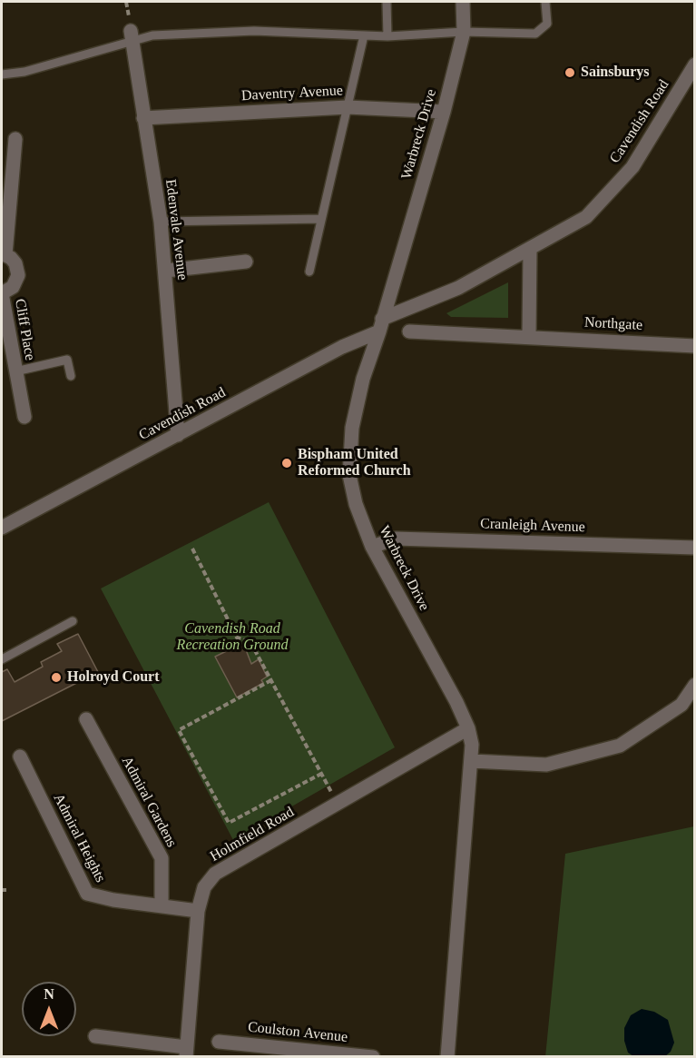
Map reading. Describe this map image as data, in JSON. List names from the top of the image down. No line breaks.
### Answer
{"streets":{"street":["Daventry Avenue","Cavendish Road","Warbreck Drive","Edenvale Avenue","Northgate","Cliff Place","Cranleigh Avenue","Admiral Gardens","Holmfield Road","Admiral Heights","Coulston Avenue"]},"crossings":[["Daventry Avenue","Warbreck Drive"],["Daventry Avenue","Edenvale Avenue"],["Cavendish Road","Warbreck Drive"],["Cavendish Road","Edenvale Avenue"],["Warbreck Drive","Cranleigh Avenue"],["Warbreck Drive","Holmfield Road"],["Admiral Gardens","Admiral Heights"],["Holmfield Road","Admiral Heights"]],"parks":["Cavendish Road Recreation Ground"],"places":["Sainsburys","Bispham United Reformed Church","Holroyd Court"],"north":"top"}
